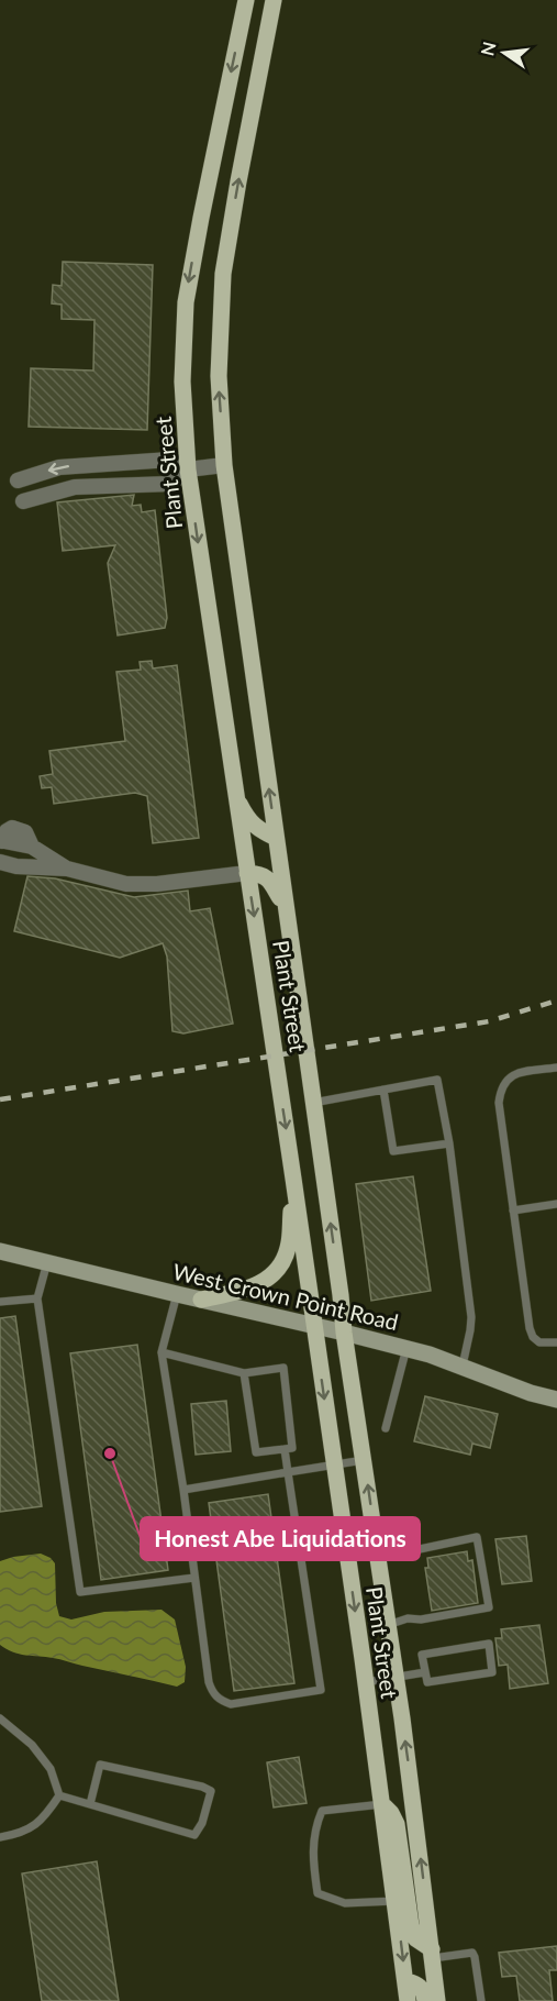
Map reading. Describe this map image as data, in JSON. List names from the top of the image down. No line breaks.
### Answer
{"streets":{"main road":["Plant Street"],"street":["West Crown Point Road"]},"crossings":[["Plant Street","West Crown Point Road"]],"places":["Honest Abe Liquidations"],"north":"left"}
